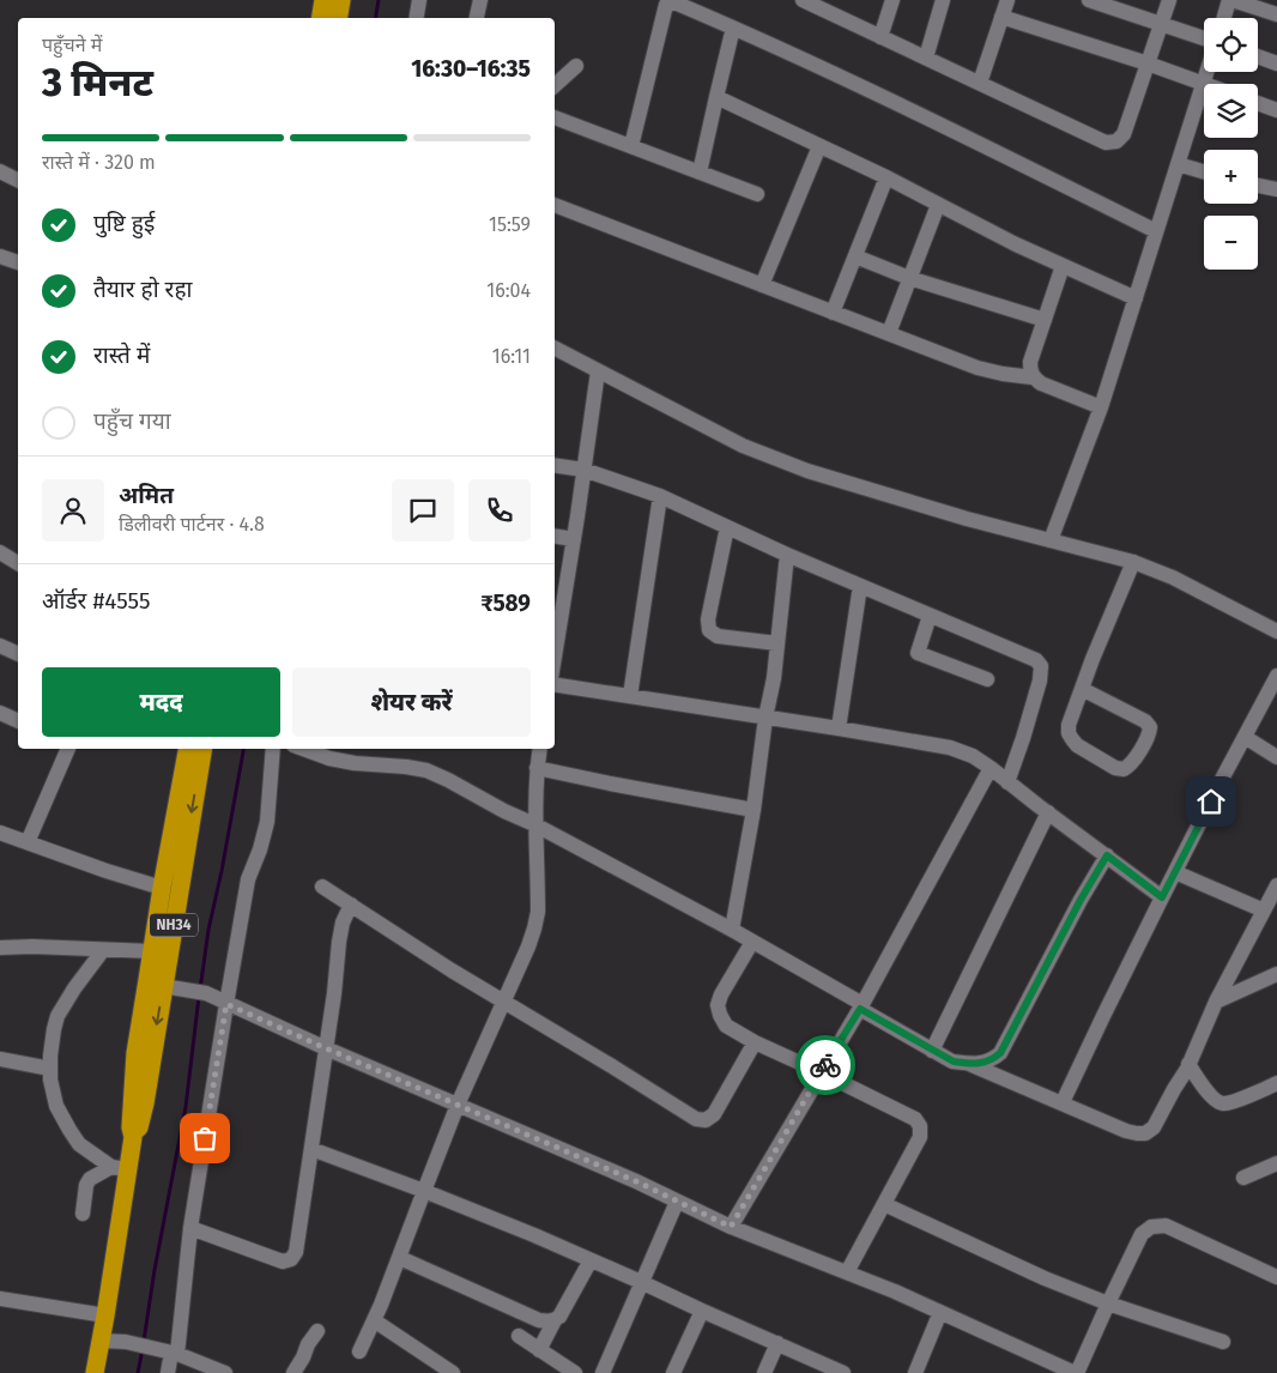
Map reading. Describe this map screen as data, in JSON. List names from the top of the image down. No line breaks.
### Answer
{"streets":{"highway":["NH34"]},"page":{"map_buttons":["+","−"],"heading":["3 मिनट","पहुँचने में","16:30–16:35"],"panel":["अमित","डिलीवरी पार्टनर · 4.8","ऑर्डर #4555","₹589"],"bar":"रास्ते में · 320 m","list":[["पुष्टि हुई","15:59"],["तैयार हो रहा","16:04"],["रास्ते में","16:11"],"पहुँच गया"],"buttons":["मदद","शेयर करें"]}}
